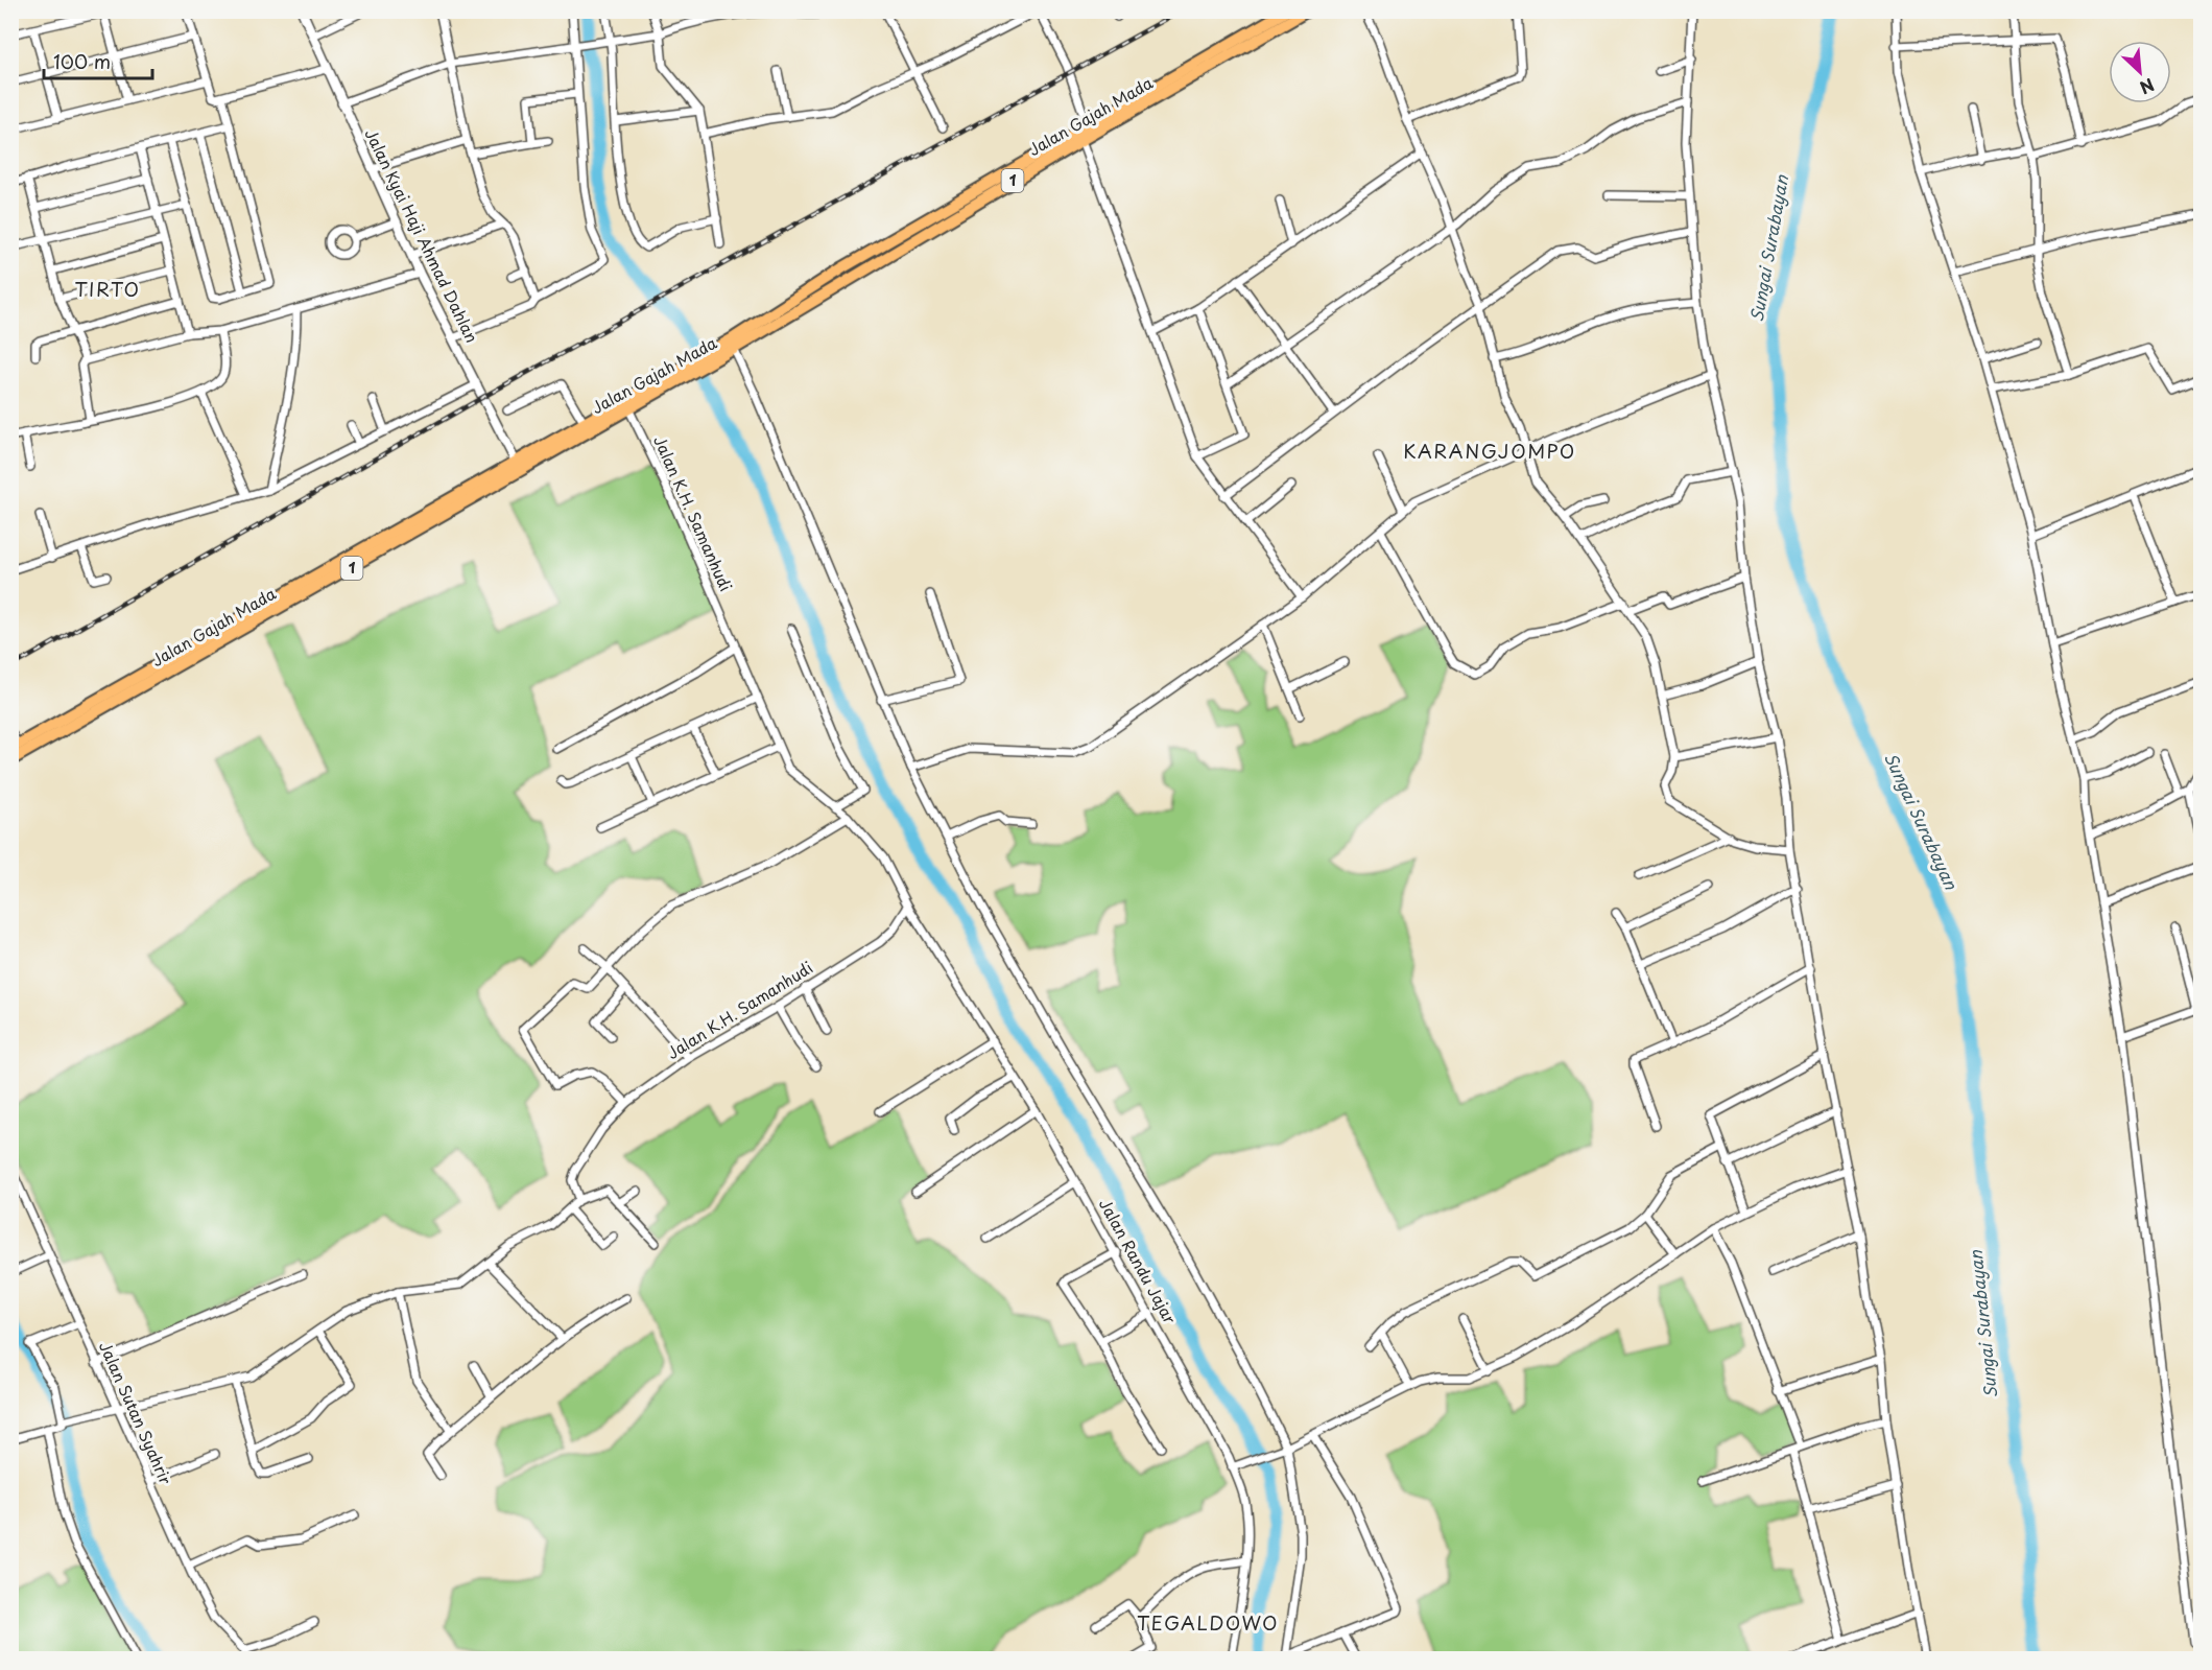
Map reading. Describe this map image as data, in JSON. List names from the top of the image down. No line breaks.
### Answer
{"streets":{"highway":["Jalan Gajah Mada","1"],"street":["Jalan Kyai Haji Ahmad Dahlan","Jalan K.H. Samanhudi","Jalan Randu Jajar","Jalan Sutan Syahrir"]},"crossings":[["Jalan Gajah Mada","Jalan Kyai Haji Ahmad Dahlan"],["Jalan Gajah Mada","Jalan K.H. Samanhudi"],["Jalan K.H. Samanhudi","Jalan Randu Jajar"]],"districts":["TIRTO","KARANGJOMPO","TEGALDOWO"],"water":["Sungai Surabayan"],"scale_bar":"100 m","north":"bottom right"}
